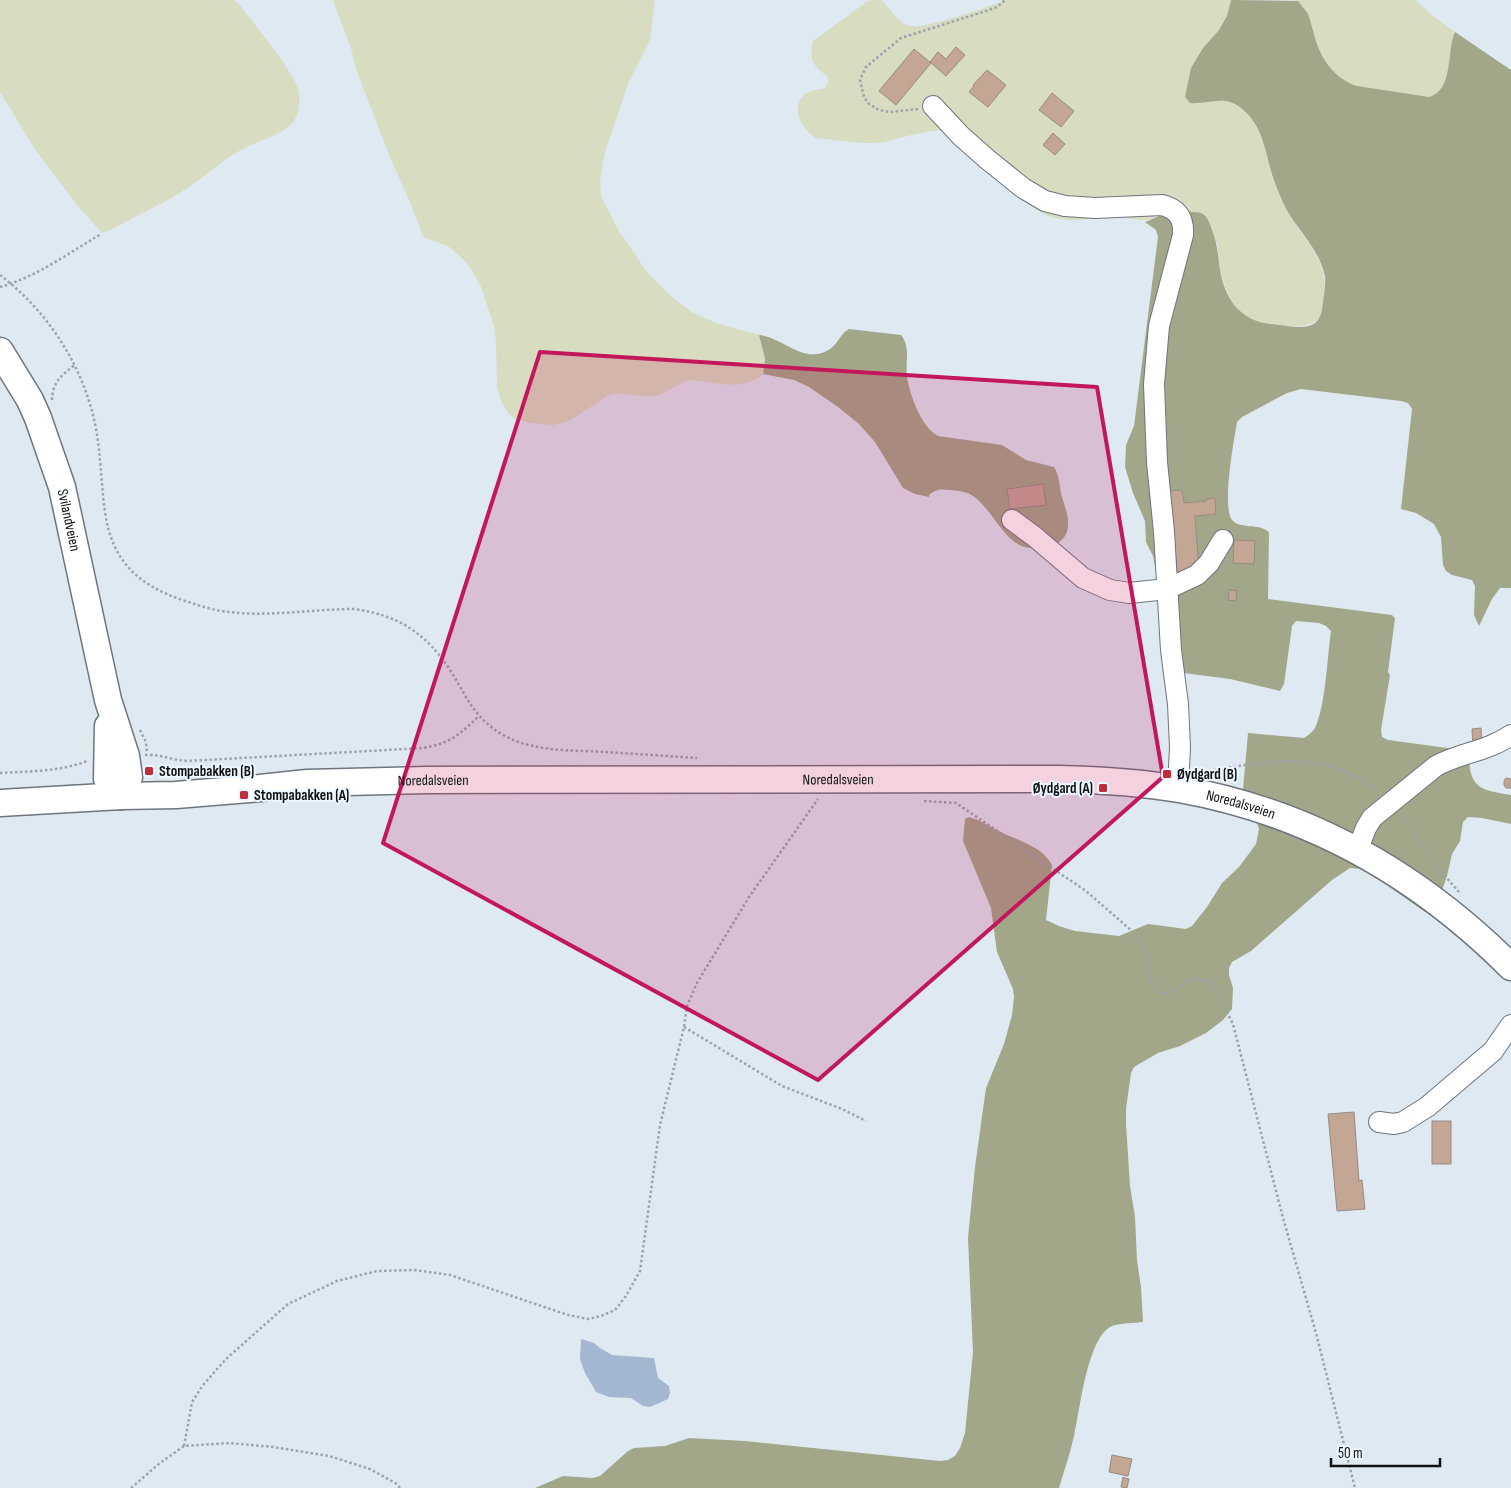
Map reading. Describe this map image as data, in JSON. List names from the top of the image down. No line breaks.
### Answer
{"streets":{"main road":["Svilandveien","Noredalsveien"]},"crossings":[["Svilandveien","Noredalsveien"]],"places":{"transit":["Stompabakken (B)","Øydgard (B)","Øydgard (A)","Stompabakken (A)"]},"scale_bar":"50 m"}
